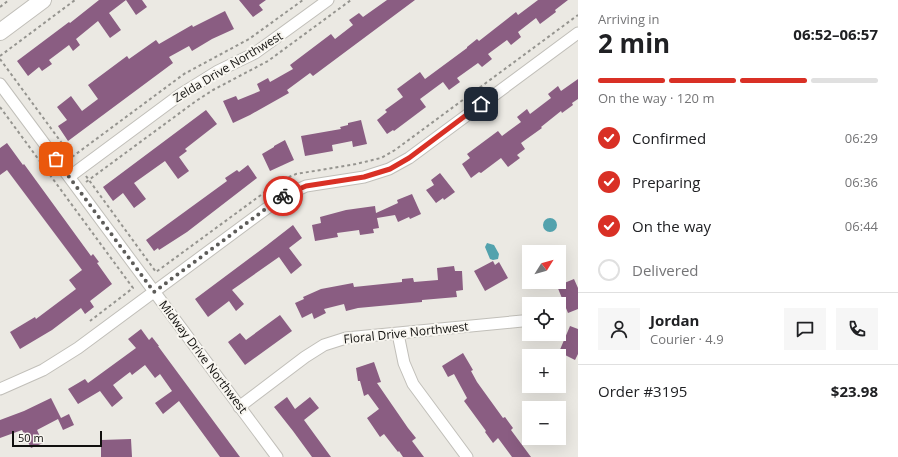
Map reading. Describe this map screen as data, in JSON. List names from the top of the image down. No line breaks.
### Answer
{"streets":{"street":["Zelda Drive Northwest","Floral Drive Northwest","Midway Drive Northwest"]},"crossings":[["Zelda Drive Northwest","Midway Drive Northwest"],["Floral Drive Northwest","Midway Drive Northwest"]],"scale_bar":"50 m","north":"top right","page":{"heading":["2 min","Arriving in","06:52–06:57"],"panel":["Jordan","Courier · 4.9","Order #3195","$23.98"],"bar":"On the way · 120 m","list":[["Confirmed","06:29"],["Preparing","06:36"],["On the way","06:44"],"Delivered"],"map_buttons":["+","−"],"scale":"50 m"}}
